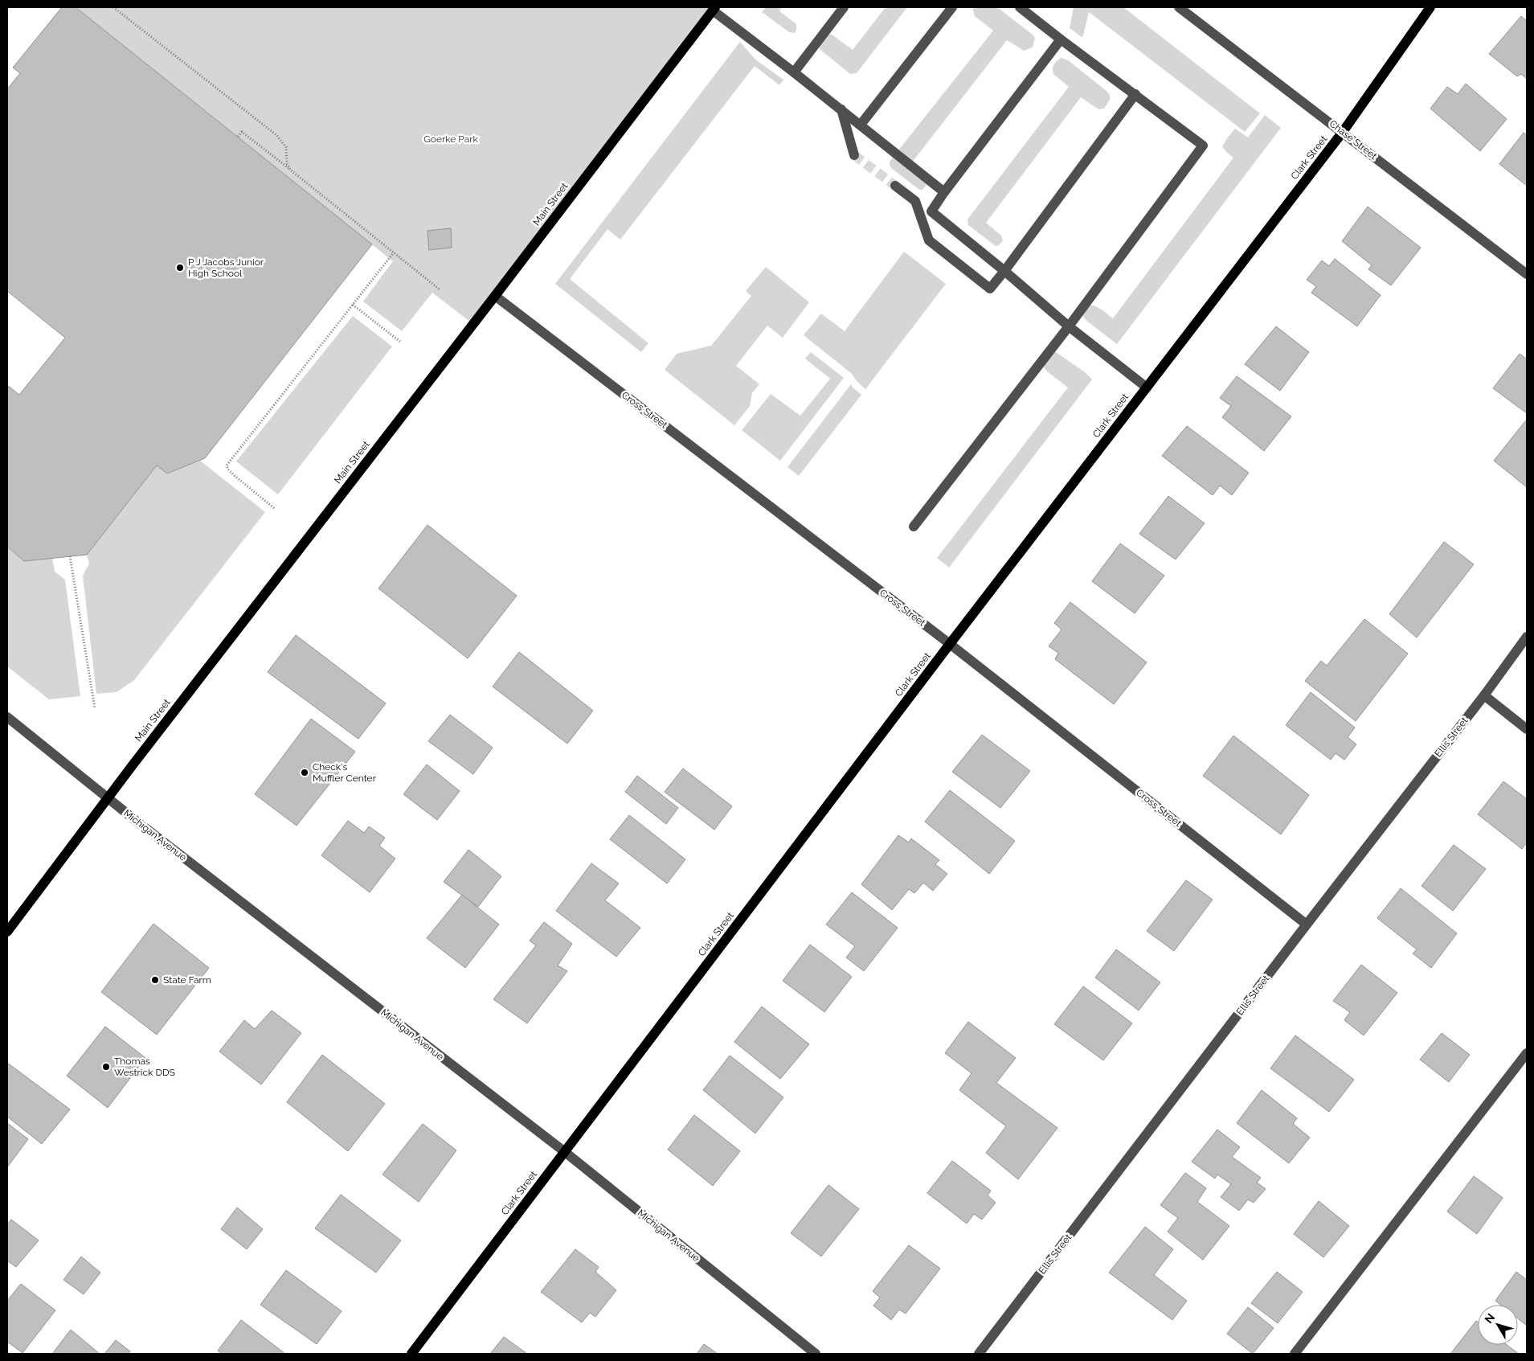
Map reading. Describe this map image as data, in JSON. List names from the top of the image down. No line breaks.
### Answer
{"streets":{"main road":["Clark Street","Main Street"],"street":["Chase Street","Cross Street","Ellis Street","Michigan Avenue"]},"crossings":[["Chase Street","Clark Street"],["Clark Street","Cross Street"],["Clark Street","Michigan Avenue"],["Main Street","Cross Street"],["Main Street","Michigan Avenue"],["Cross Street","Ellis Street"]],"parks":["Goerke Park"],"places":["P J Jacobs Junior High School","Check's Muffler Center","State Farm","Thomas Westrick DDS"],"north":"top left"}
